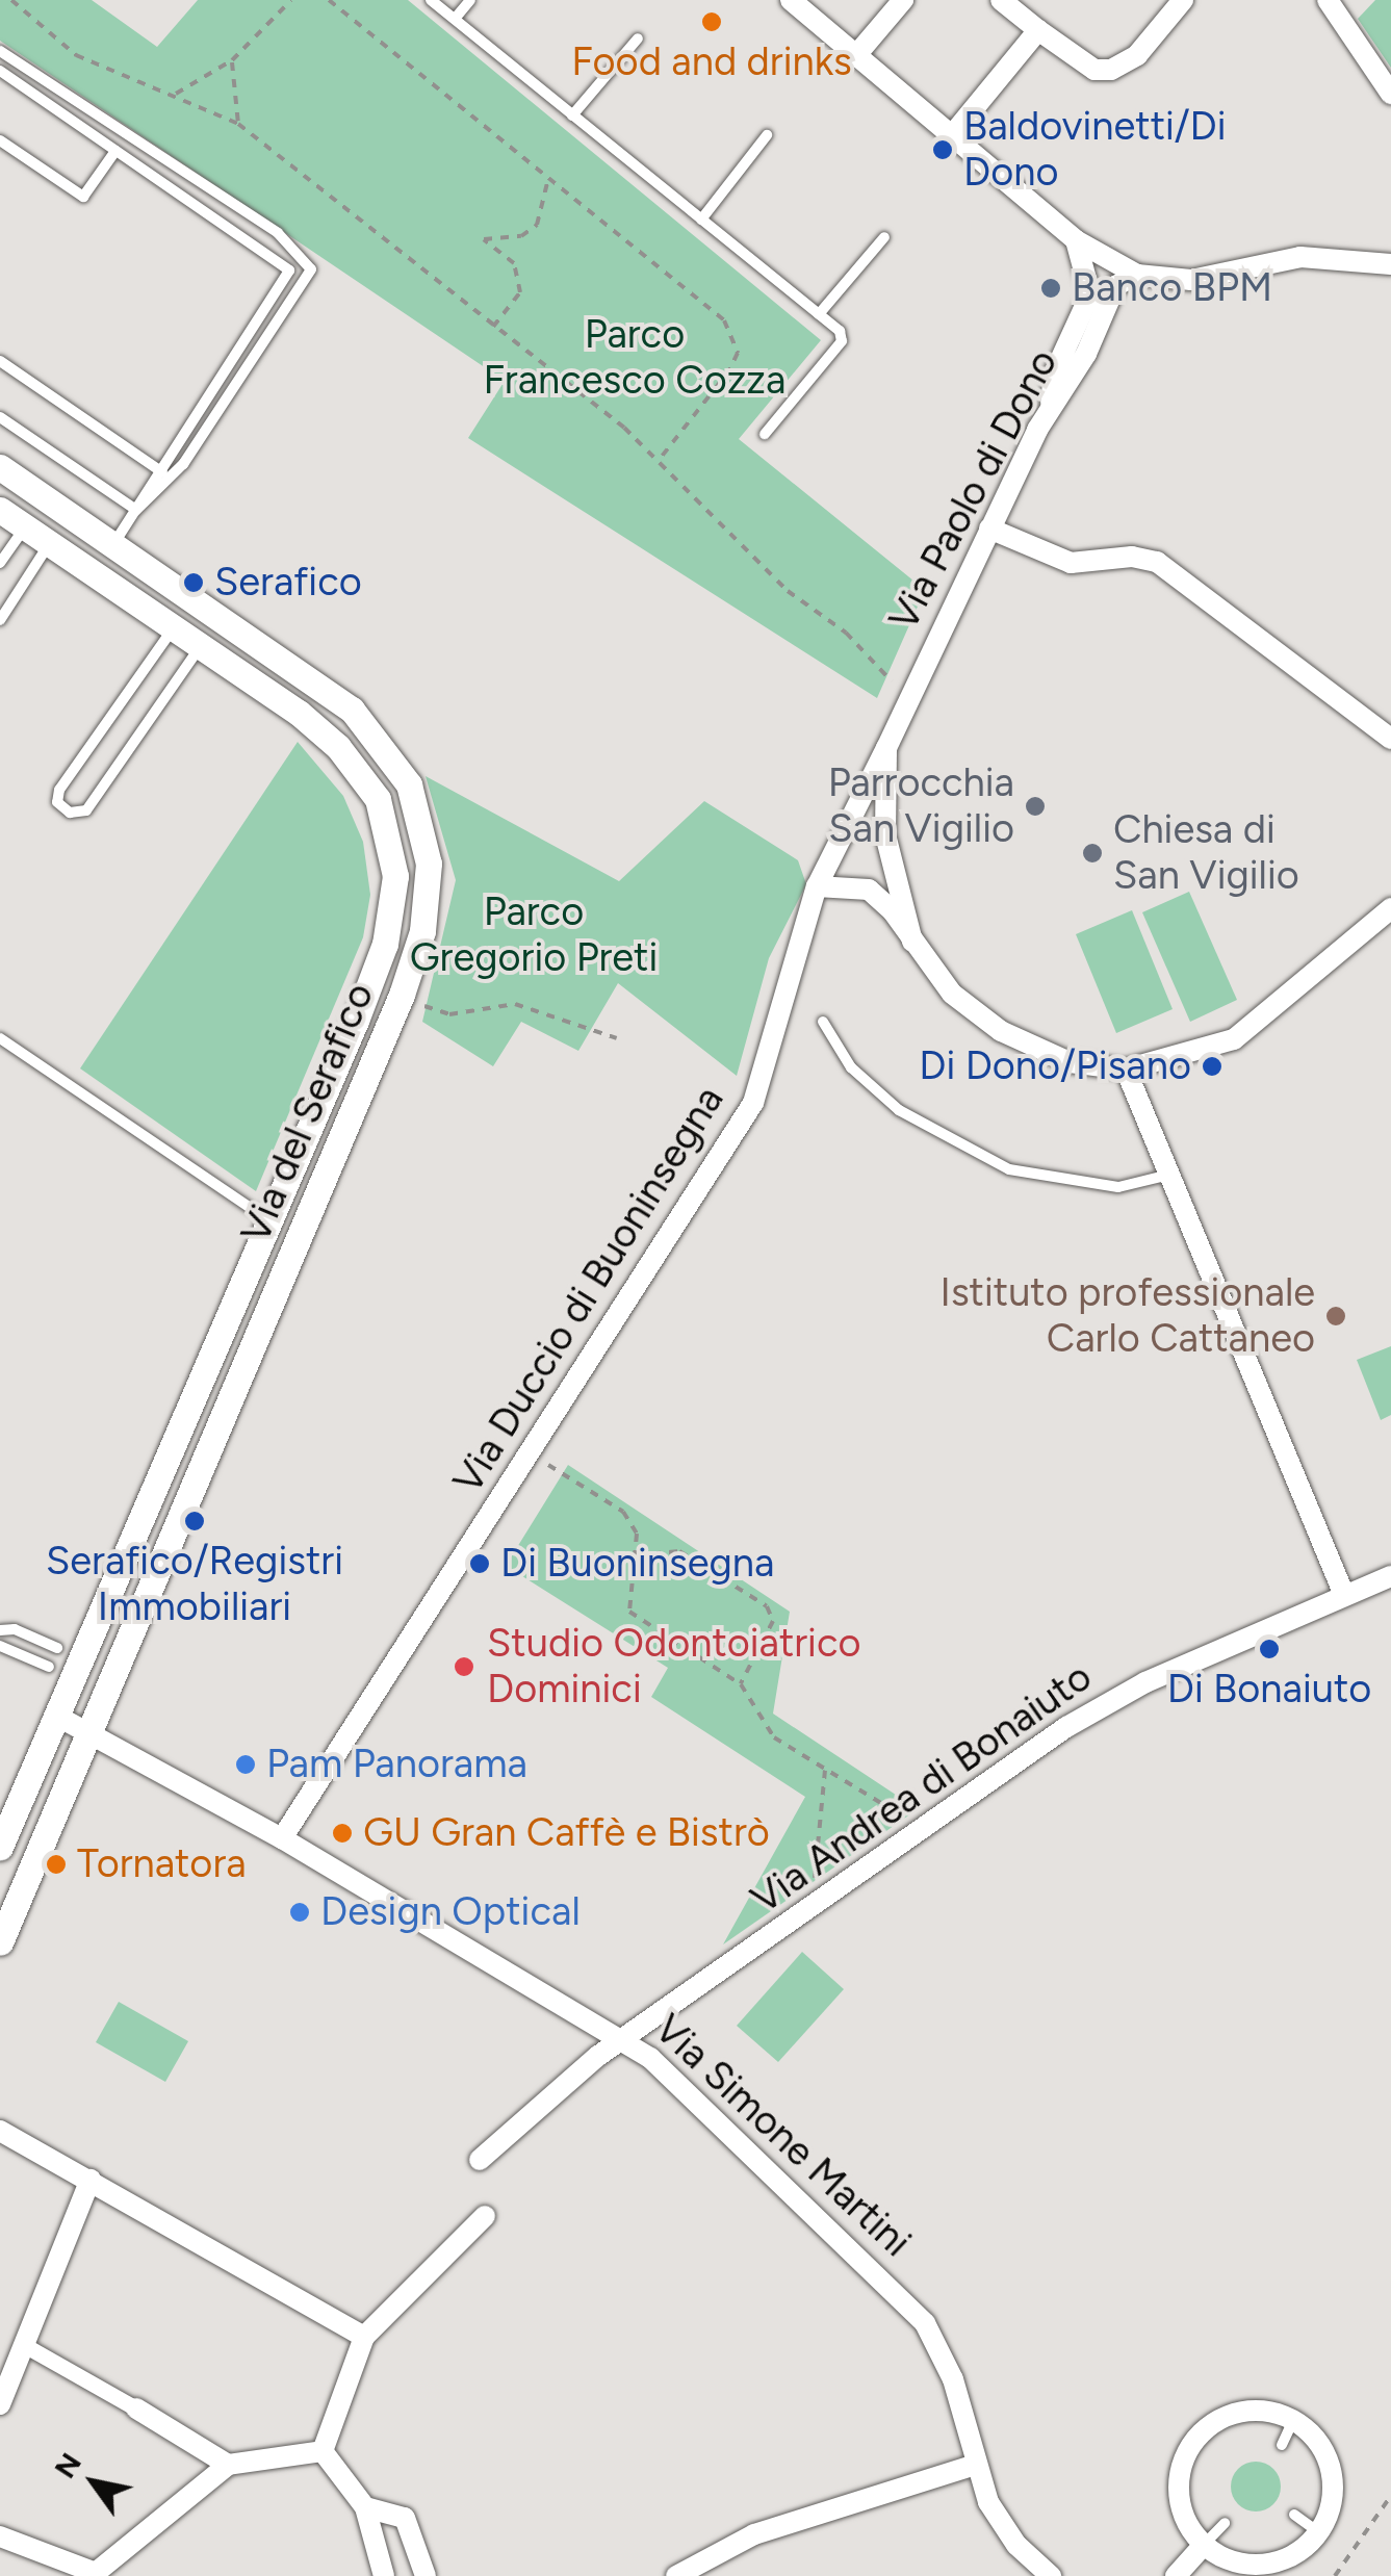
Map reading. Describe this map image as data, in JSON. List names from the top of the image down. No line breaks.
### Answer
{"streets":{"street":["Via Paolo di Dono","Via del Serafico","Via Duccio di Buoninsegna","Via Andrea di Bonaiuto","Via Simone Martini"]},"crossings":[["Via Paolo di Dono","Via Duccio di Buoninsegna"],["Via del Serafico","Via Simone Martini"],["Via Duccio di Buoninsegna","Via Simone Martini"],["Via Andrea di Bonaiuto","Via Simone Martini"]],"parks":["Parco Francesco Cozza","Parco Gregorio Preti"],"places":["Food and drinks","Baldovinetti/Di Dono","Banco BPM","Serafico","Parrocchia San Vigilio","Chiesa di San Vigilio","Di Dono/Pisano","Istituto professionale Carlo Cattaneo","Serafico/Registri Immobiliari","Di Buoninsegna","Di Bonaiuto","Studio Odontoiatrico Dominici","Pam Panorama","GU Gran Caffè e Bistrò","Tornatora","Design Optical"],"north":"top left"}
